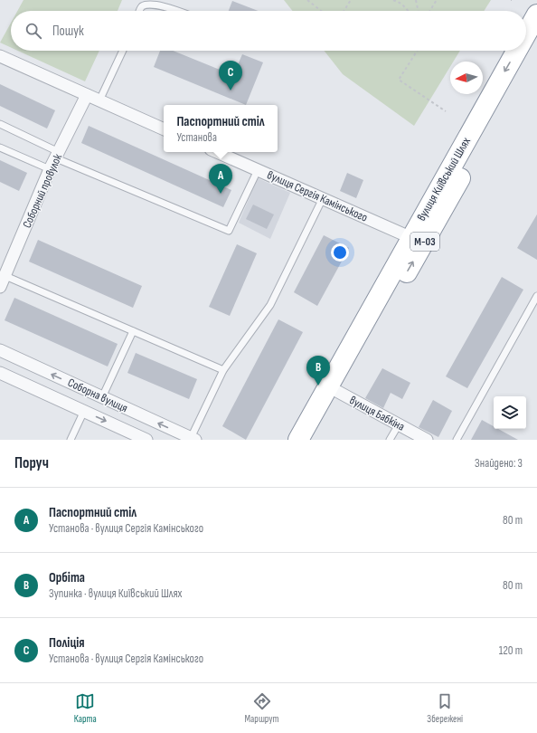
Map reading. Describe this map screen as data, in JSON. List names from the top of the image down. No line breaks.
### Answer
{"streets":{"highway":["вулиця Київський Шлях","М-03"],"street":["Соборний провулок","вулиця Сергія Камінського","Соборна вулиця","вулиця Бабкіна"]},"crossings":[["вулиця Київський Шлях","вулиця Сергія Камінського"],["вулиця Київський Шлях","вулиця Бабкіна"]],"north":"left","page":{"search":"Пошук","pins":["C","A","B"],"popup":["Паспортний стіл","Установа"],"heading":["Поруч","Знайдено: 3"],"list":[{"mark":"A","name":"Паспортний стіл","note":"Установа · вулиця Сергія Камінського","value":"80 m"},{"mark":"B","name":"Орбіта","note":"Зупинка · вулиця Київський Шлях","value":"80 m"},{"mark":"C","name":"Поліція","note":"Установа · вулиця Сергія Камінського","value":"120 m"}],"nav":["Карта","Маршрут","Збережені"]}}
